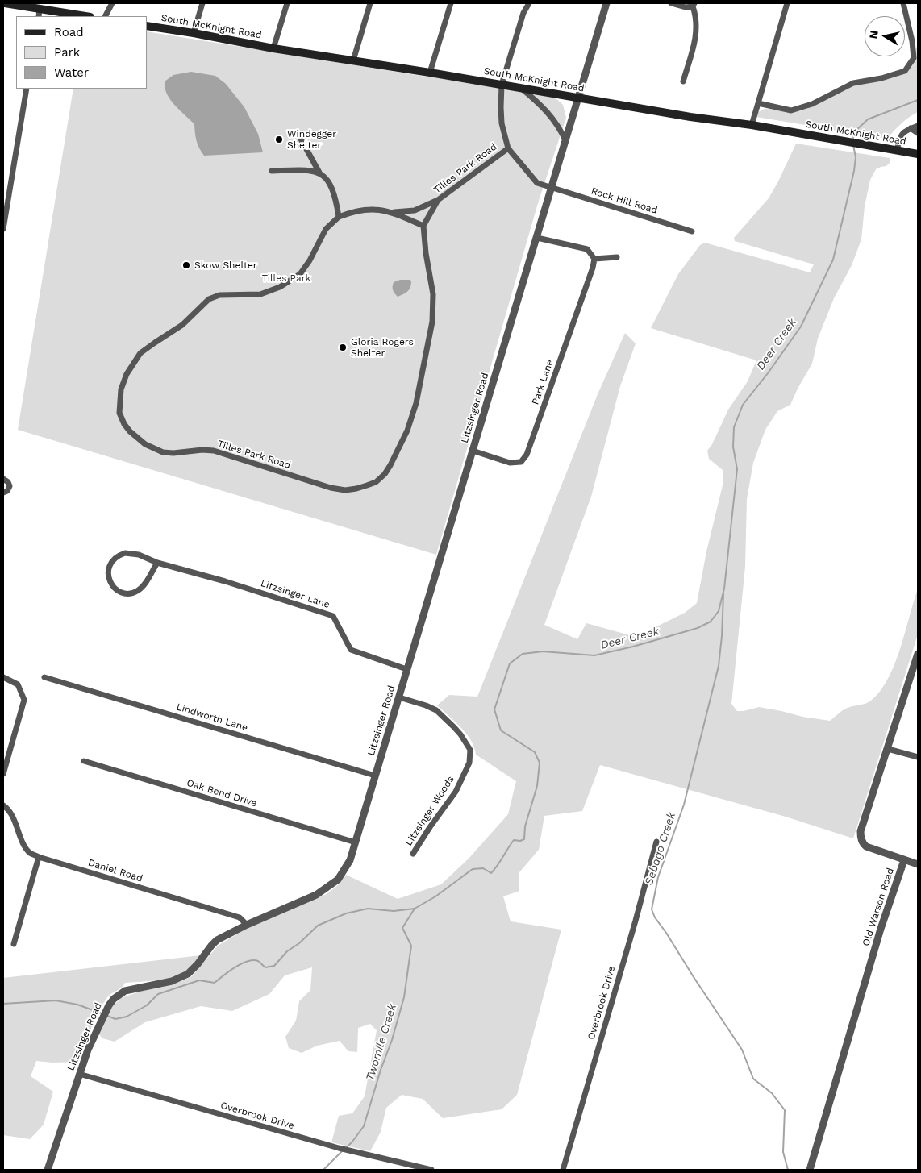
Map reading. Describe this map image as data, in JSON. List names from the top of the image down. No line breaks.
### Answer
{"streets":{"main road":["South McKnight Road"],"street":["Tilles Park Road","Rock Hill Road","Park Lane","Litzsinger Road","Litzsinger Lane","Lindworth Lane","Oak Bend Drive","Litzsinger Woods","Daniel Road","Old Warson Road","Overbrook Drive"]},"crossings":[["South McKnight Road","Tilles Park Road"],["South McKnight Road","Litzsinger Road"],["Tilles Park Road","Rock Hill Road"],["Tilles Park Road","Litzsinger Road"],["Rock Hill Road","Litzsinger Road"],["Park Lane","Litzsinger Road"],["Litzsinger Road","Litzsinger Lane"],["Litzsinger Road","Lindworth Lane"],["Litzsinger Road","Oak Bend Drive"],["Litzsinger Road","Litzsinger Woods"],["Litzsinger Road","Daniel Road"],["Litzsinger Road","Overbrook Drive"]],"water":["Deer Creek","Sebago Creek","Twomile Creek"],"parks":["Tilles Park"],"places":["Windegger Shelter","Skow Shelter","Gloria Rogers Shelter"],"legend":["Road","Park","Water"],"north":"left"}
